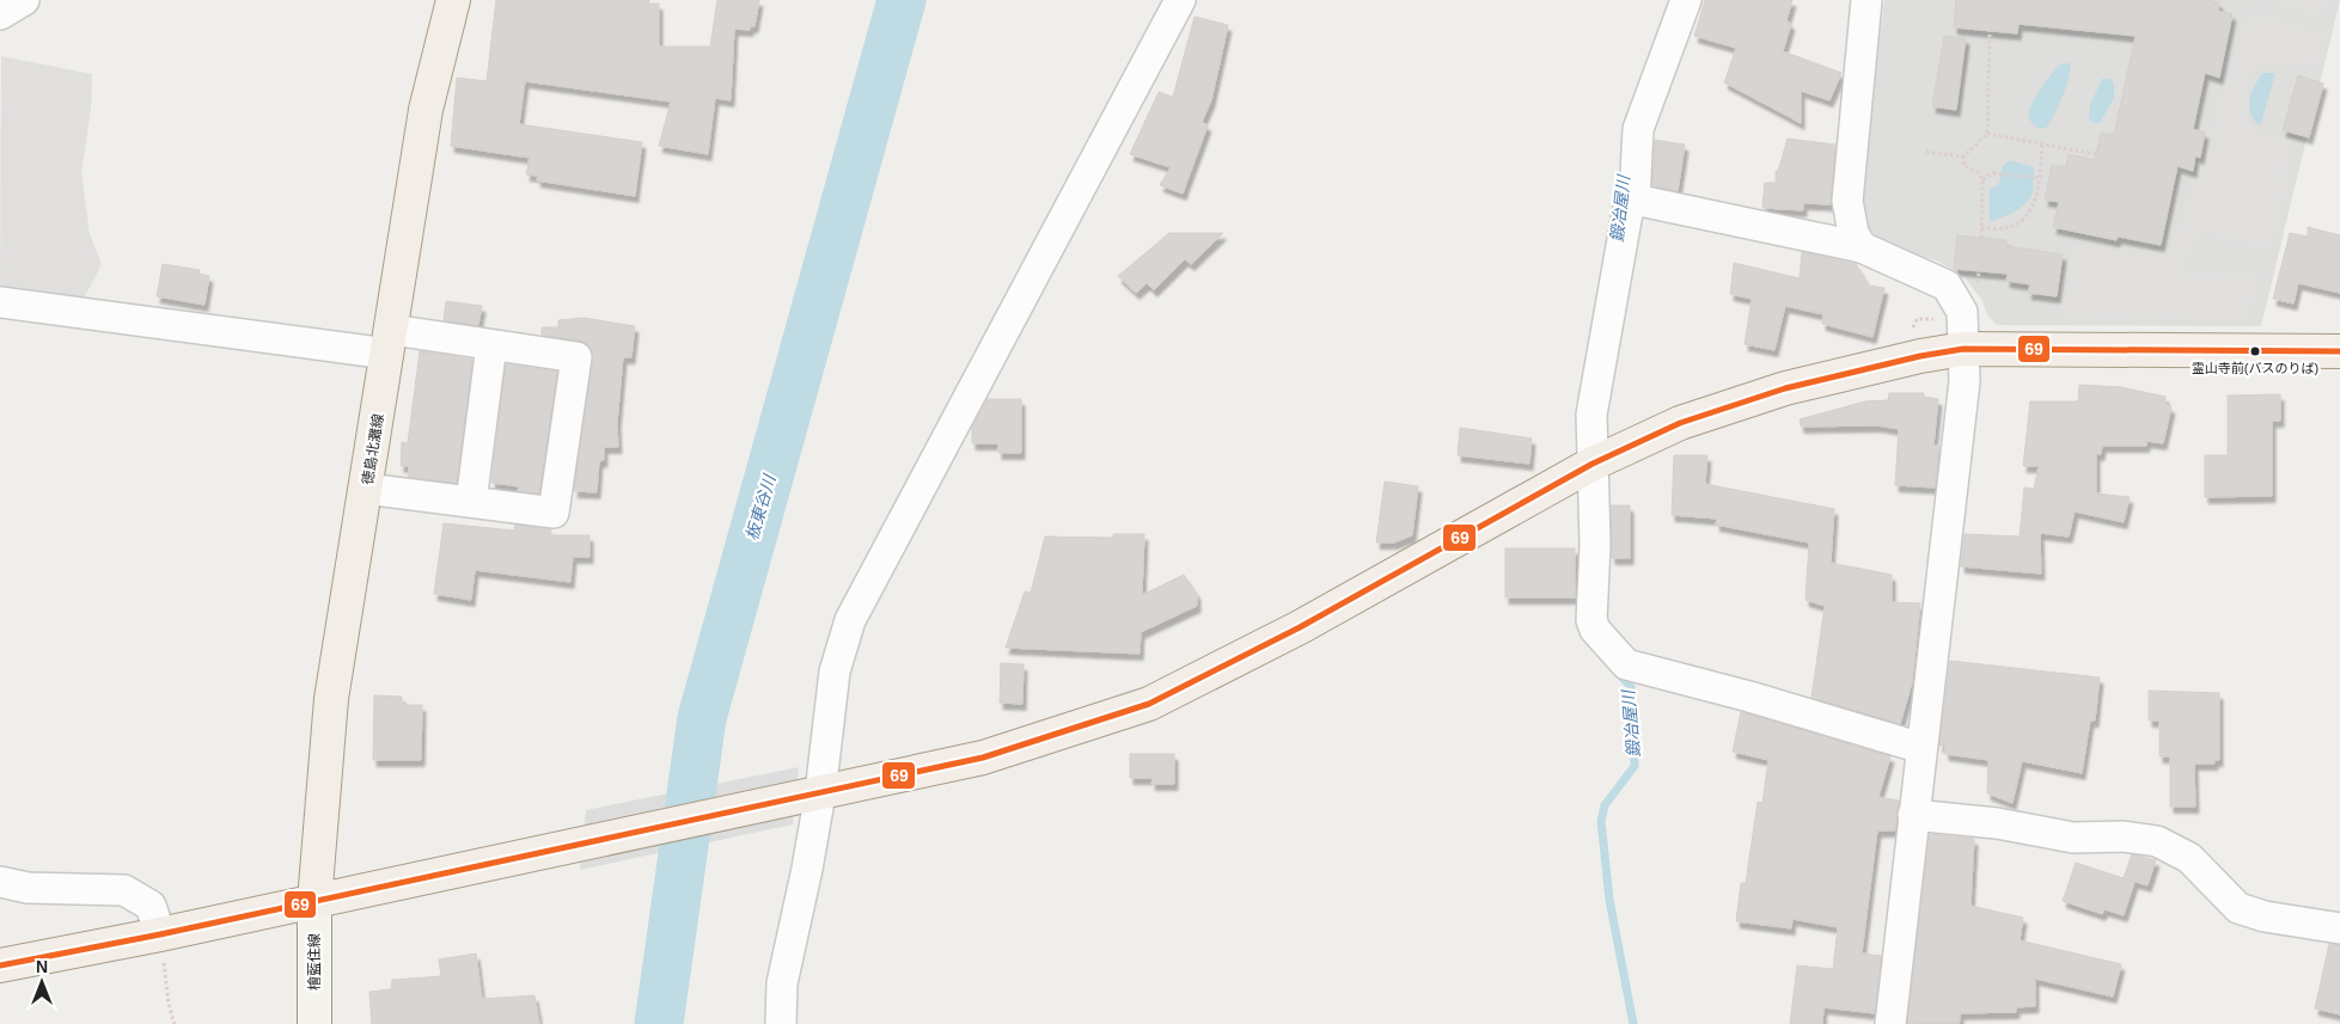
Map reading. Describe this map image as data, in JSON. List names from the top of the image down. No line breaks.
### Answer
{"streets":{"main road":["徳島北灘線","檜藍住線"]},"crossings":[["徳島北灘線","檜藍住線"]],"water":["鍛冶屋川","板東谷川"],"places":["霊山寺前(バスのりば)"],"lines":["transit line 69"],"north":"top"}
